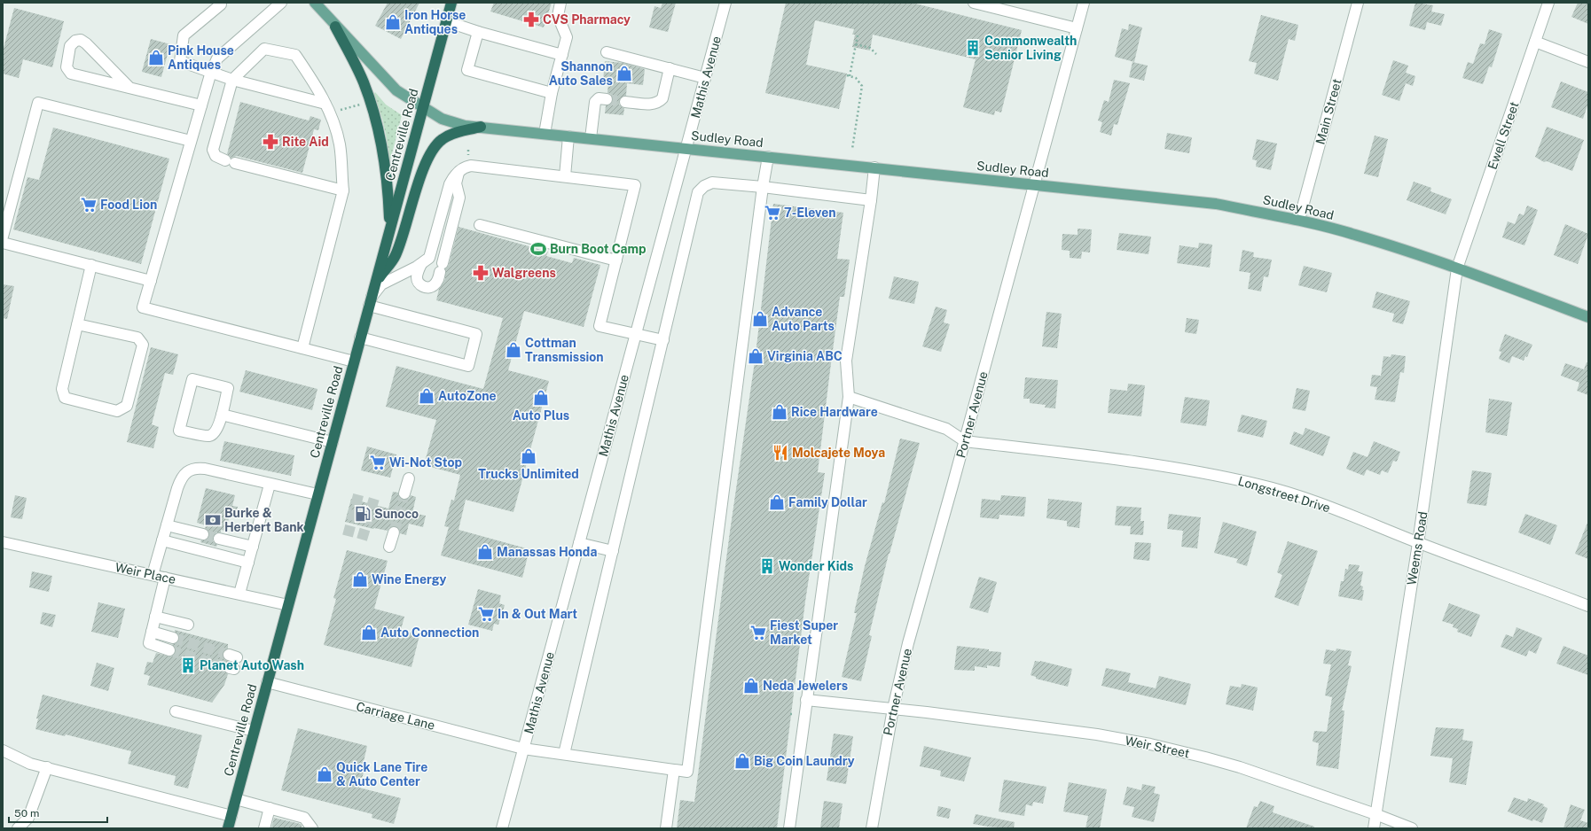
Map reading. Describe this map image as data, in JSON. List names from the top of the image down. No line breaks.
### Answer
{"streets":{"highway":["Centreville Road"],"main road":["Sudley Road"],"street":["Mathis Avenue","Main Street","Ewell Street","Portner Avenue","Longstreet Drive","Weems Road","Weir Place","Carriage Lane","Weir Street"]},"crossings":[["Mathis Avenue","Sudley Road"],["Mathis Avenue","Carriage Lane"],["Main Street","Sudley Road"],["Centreville Road","Sudley Road"],["Centreville Road","Weir Place"],["Centreville Road","Carriage Lane"],["Ewell Street","Sudley Road"],["Ewell Street","Weems Road"],["Sudley Road","Portner Avenue"],["Sudley Road","Weems Road"],["Portner Avenue","Longstreet Drive"],["Portner Avenue","Weir Street"],["Longstreet Drive","Weems Road"],["Weems Road","Weir Street"]],"places":{"pharmacy":["CVS Pharmacy","Rite Aid","Walgreens"],"shop":["Iron Horse Antiques","Pink House Antiques","Shannon Auto Sales","Advance Auto Parts","Cottman Transmission","Virginia ABC","AutoZone","Auto Plus","Rice Hardware","Trucks Unlimited","Family Dollar","Manassas Honda","Wine Energy","Auto Connection","Neda Jewelers","Big Coin Laundry","Quick Lane Tire & Auto Center"],"building":["Commonwealth Senior Living","Wonder Kids","Planet Auto Wash"],"supermarket":["Food Lion","7-Eleven","Wi-Not Stop","In & Out Mart","Fiest Super Market"],"sports":["Burn Boot Camp"],"restaurant":["Molcajete Moya"],"fuel station":["Sunoco"],"bank":["Burke & Herbert Bank"]},"scale_bar":"50 m"}
